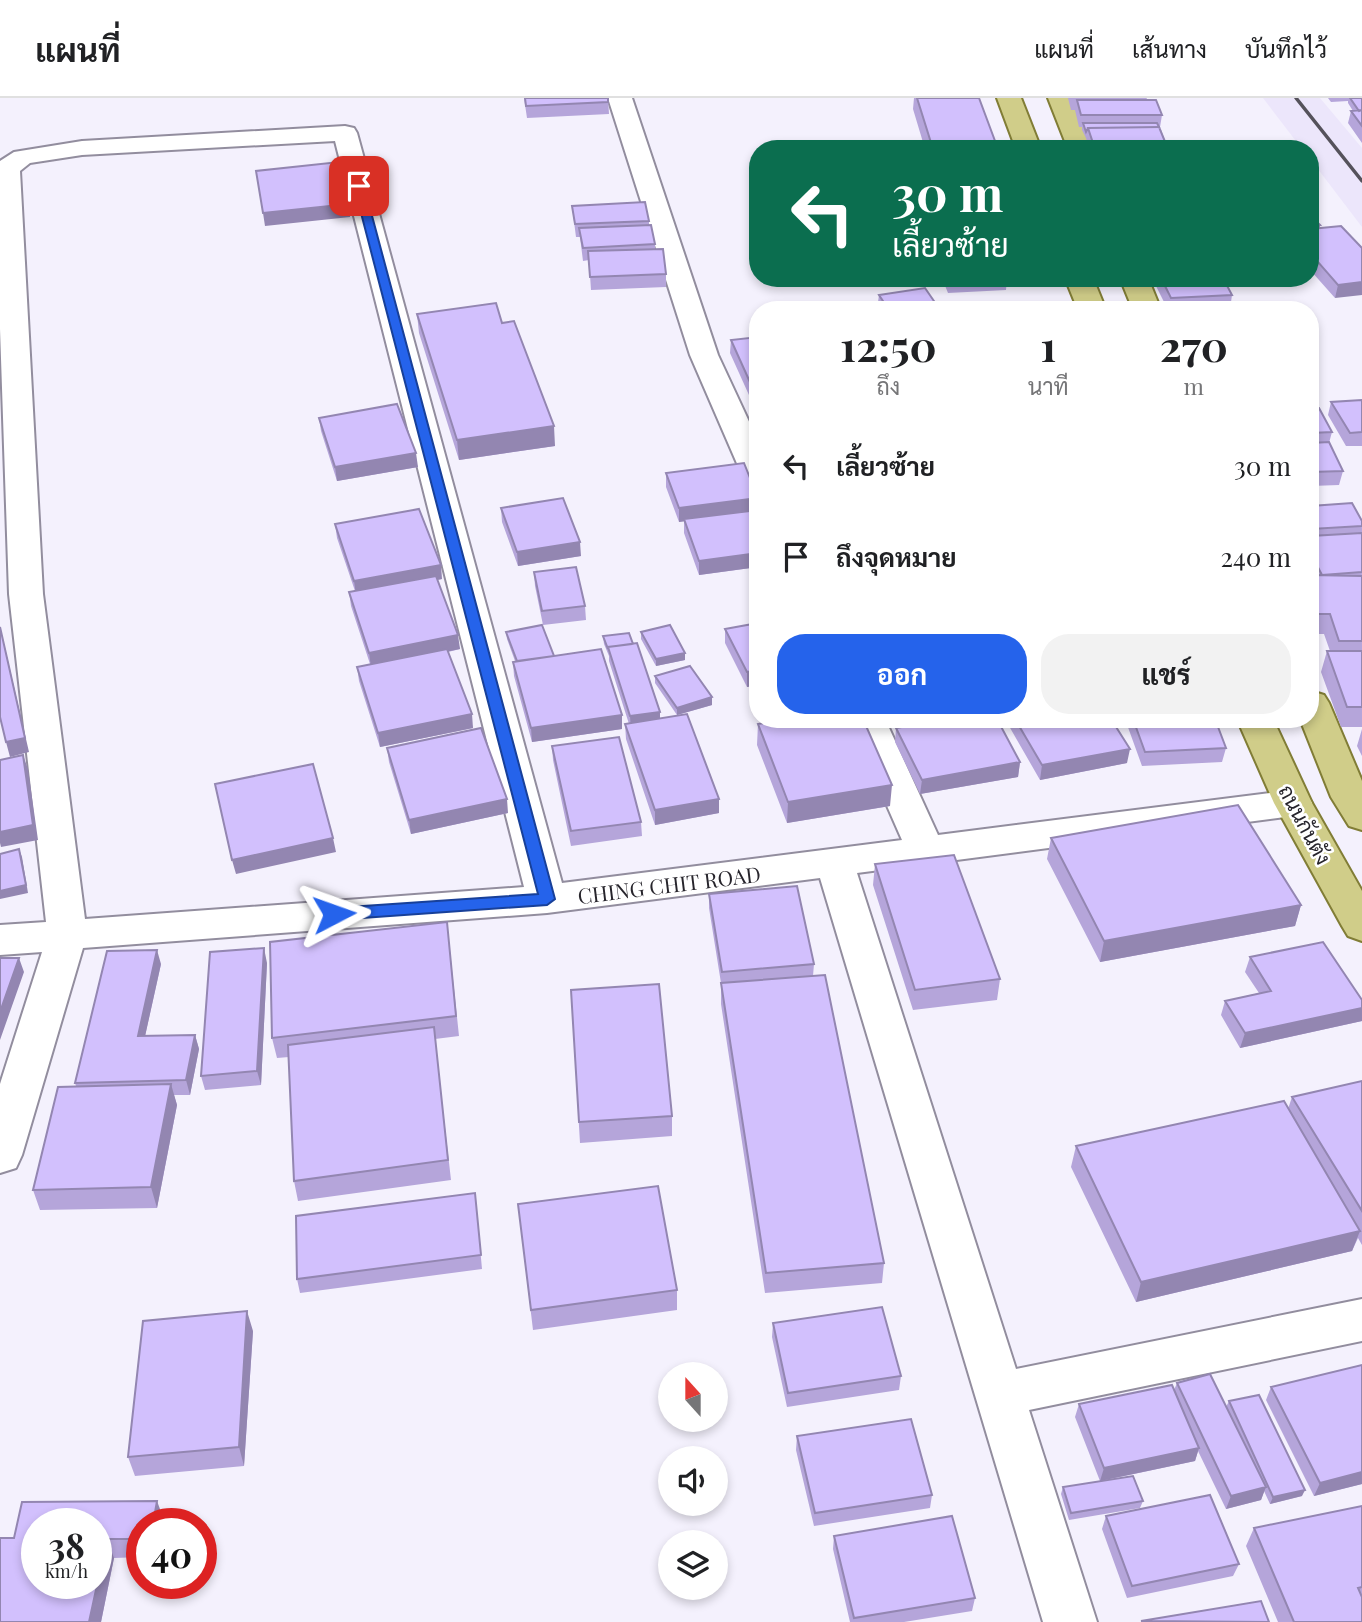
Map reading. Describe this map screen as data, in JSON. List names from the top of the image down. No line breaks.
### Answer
{"streets":{"main road":["ถนนกันตัง"],"street":["CHING CHIT ROAD"]},"crossings":[["ถนนกันตัง","CHING CHIT ROAD"]],"north":"top","page":{"header":"แผนที่","nav":["แผนที่","เส้นทาง","บันทึกไว้"],"turn":["30 m","เลี้ยวซ้าย"],"eta":["12:50","ถึง","1","นาที","270","m"],"list":[{"name":"เลี้ยวซ้าย","value":"30 m"},{"name":"ถึงจุดหมาย","value":"240 m"}],"buttons":["ออก","แชร์"],"speed":"38 km/h","limit":"40"}}
